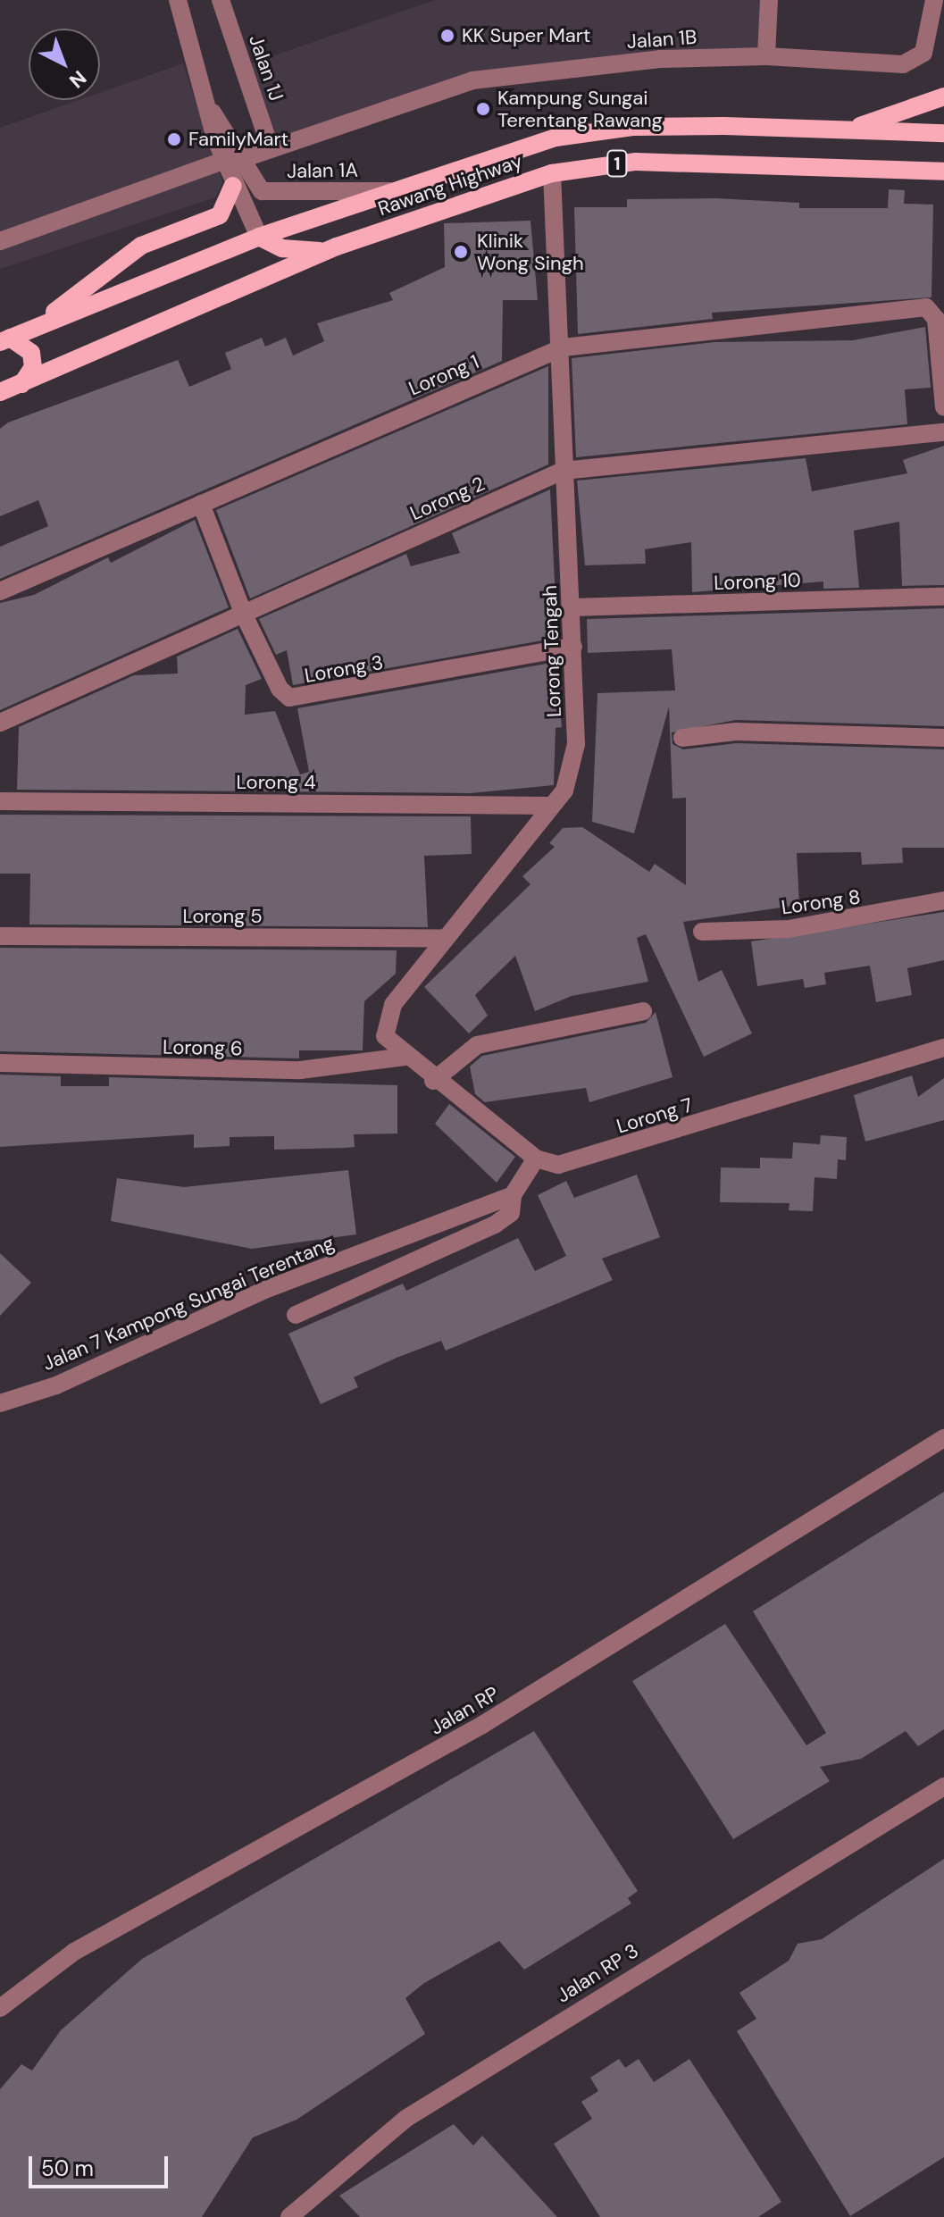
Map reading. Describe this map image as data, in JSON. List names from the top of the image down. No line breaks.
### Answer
{"streets":{"main road":["1","Rawang Highway"],"street":["Jalan 1B","Jalan 1J","Jalan 1A","Lorong 1","Lorong 2","Lorong 10","Lorong Tengah","Lorong 3","Lorong 4","Lorong 8","Lorong 5","Lorong 6","Lorong 7","Jalan 7 Kampong Sungai Terentang","Jalan RP","Jalan RP 3"]},"crossings":[["Jalan 1B","Jalan 1J"],["Jalan 1B","Jalan 1A"],["Jalan 1A","Rawang Highway"],["Rawang Highway","Lorong Tengah"],["Lorong 1","Lorong Tengah"],["Lorong 1","Lorong 3"],["Lorong 2","Lorong Tengah"],["Lorong 2","Lorong 3"],["Lorong 10","Lorong Tengah"],["Lorong Tengah","Lorong 3"],["Lorong Tengah","Lorong 4"],["Lorong Tengah","Lorong 5"],["Lorong Tengah","Lorong 6"]],"places":["KK Super Mart","Kampung Sungai Terentang Rawang","FamilyMart","Klinik Wong Singh"],"scale_bar":"50 m","north":"bottom right"}
